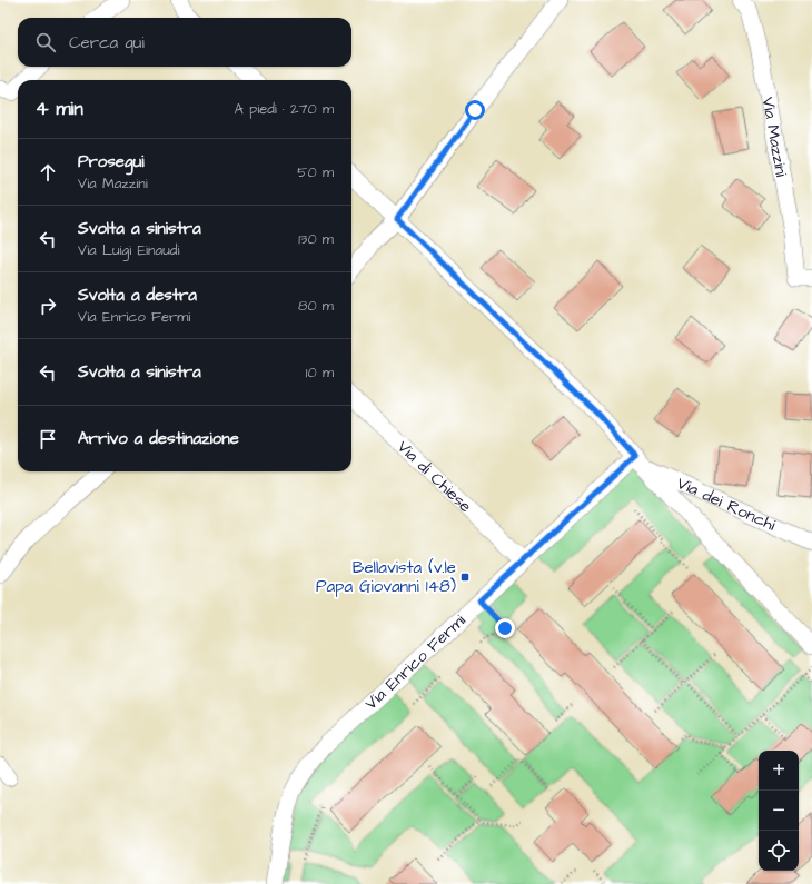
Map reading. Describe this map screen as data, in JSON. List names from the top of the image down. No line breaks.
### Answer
{"streets":{"street":["Via Mazzini","Via di Chiese","Via dei Ronchi","Via Enrico Fermi"]},"crossings":[["Via di Chiese","Via Enrico Fermi"],["Via dei Ronchi","Via Enrico Fermi"]],"places":{"transit":["Bellavista (v.le Papa Giovanni 148)"]},"page":{"search":"Cerca qui","heading":["4 min","A piedi · 270 m"],"list":[["Prosegui","Via Mazzini","50 m"],["Svolta a sinistra","Via Luigi Einaudi","130 m"],["Svolta a destra","Via Enrico Fermi","80 m"],["Svolta a sinistra","10 m"],"Arrivo a destinazione"],"map_buttons":["+","−"]}}
